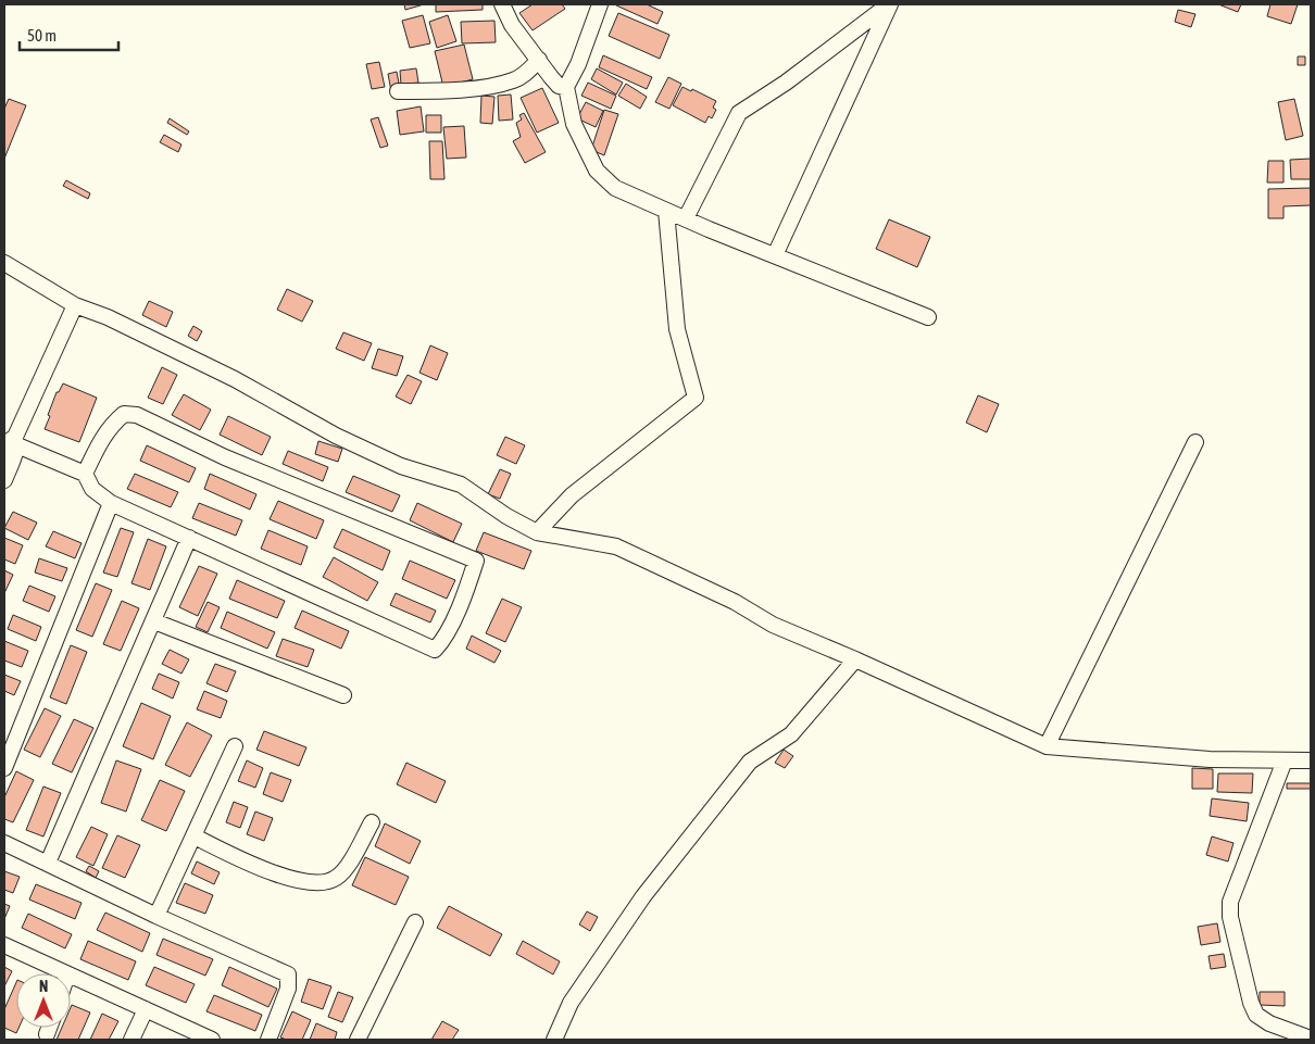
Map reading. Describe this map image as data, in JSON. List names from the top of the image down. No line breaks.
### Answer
{"scale_bar":"50 m","north":"top"}
